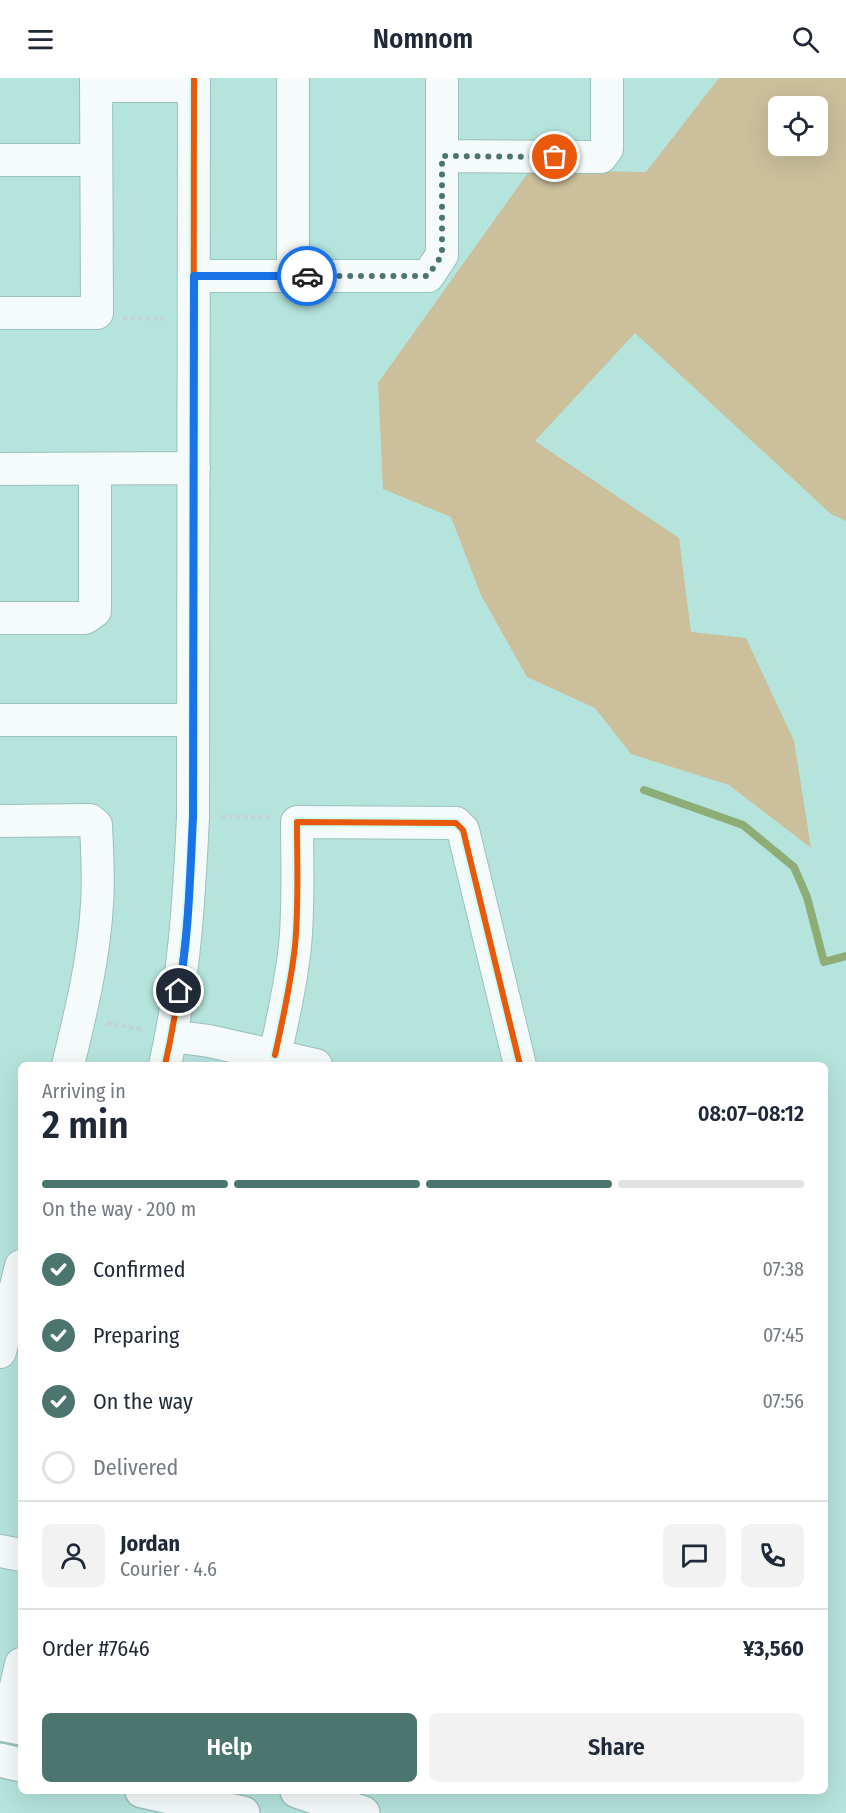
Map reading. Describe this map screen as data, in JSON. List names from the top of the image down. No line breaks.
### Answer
{"page":{"header":"Nomnom","heading":["2 min","Arriving in","08:07–08:12"],"panel":["Jordan","Courier · 4.6","Order #7646","¥3,560"],"bar":"On the way · 200 m","list":[["Confirmed","07:38"],["Preparing","07:45"],["On the way","07:56"],"Delivered"],"buttons":["Help","Share"]}}
